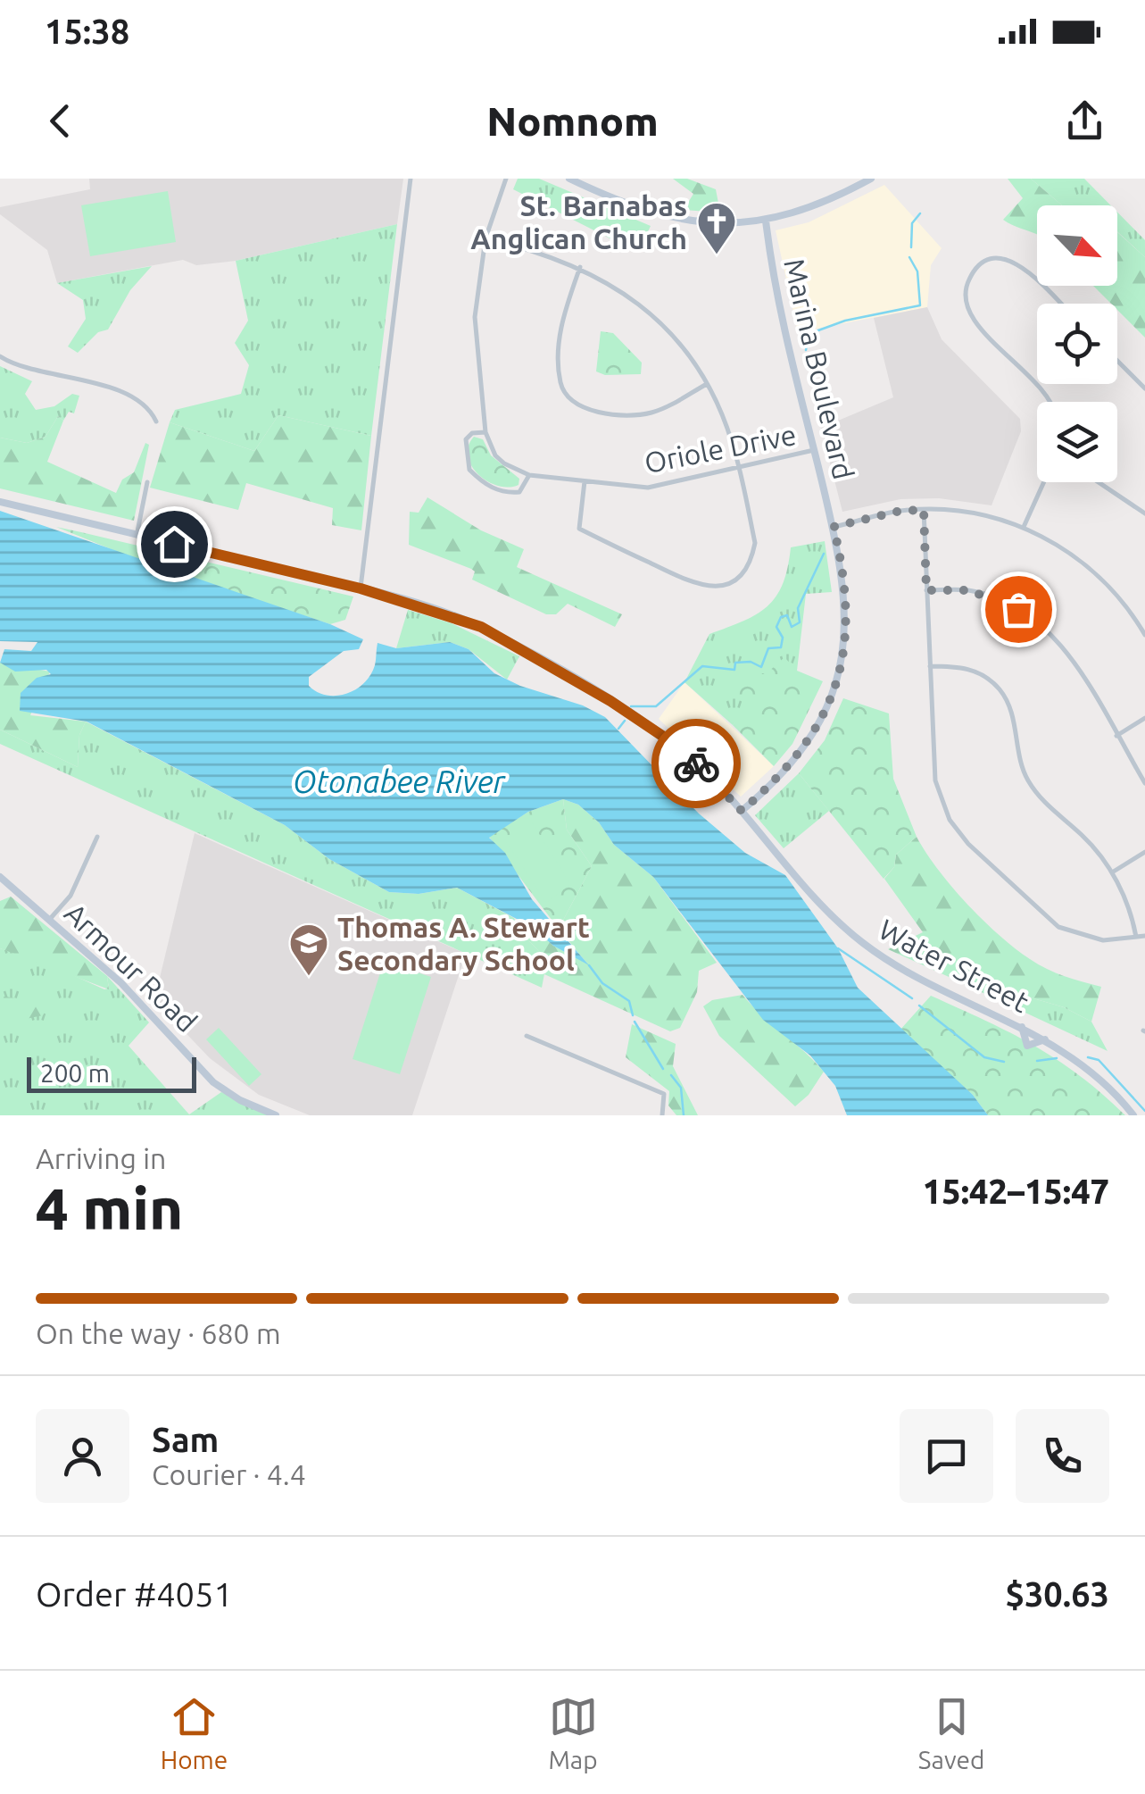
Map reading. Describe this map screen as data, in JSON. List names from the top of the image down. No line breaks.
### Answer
{"streets":{"main road":["Marina Boulevard","Water Street","Armour Road"],"street":["Oriole Drive"]},"crossings":[["Marina Boulevard","Oriole Drive"],["Marina Boulevard","Water Street"]],"water":["Otonabee River"],"places":{"church":["St. Barnabas Anglican Church"],"school or university":["Thomas A. Stewart Secondary School"]},"scale_bar":"200 m","north":"bottom right","page":{"status":"15:38","header":"Nomnom","scale":"200 m","heading":["4 min","Arriving in","15:42–15:47"],"panel":["Sam","Courier · 4.4","Order #4051","$30.63"],"bar":"On the way · 680 m","tabs":["Home","Map","Saved"]}}
